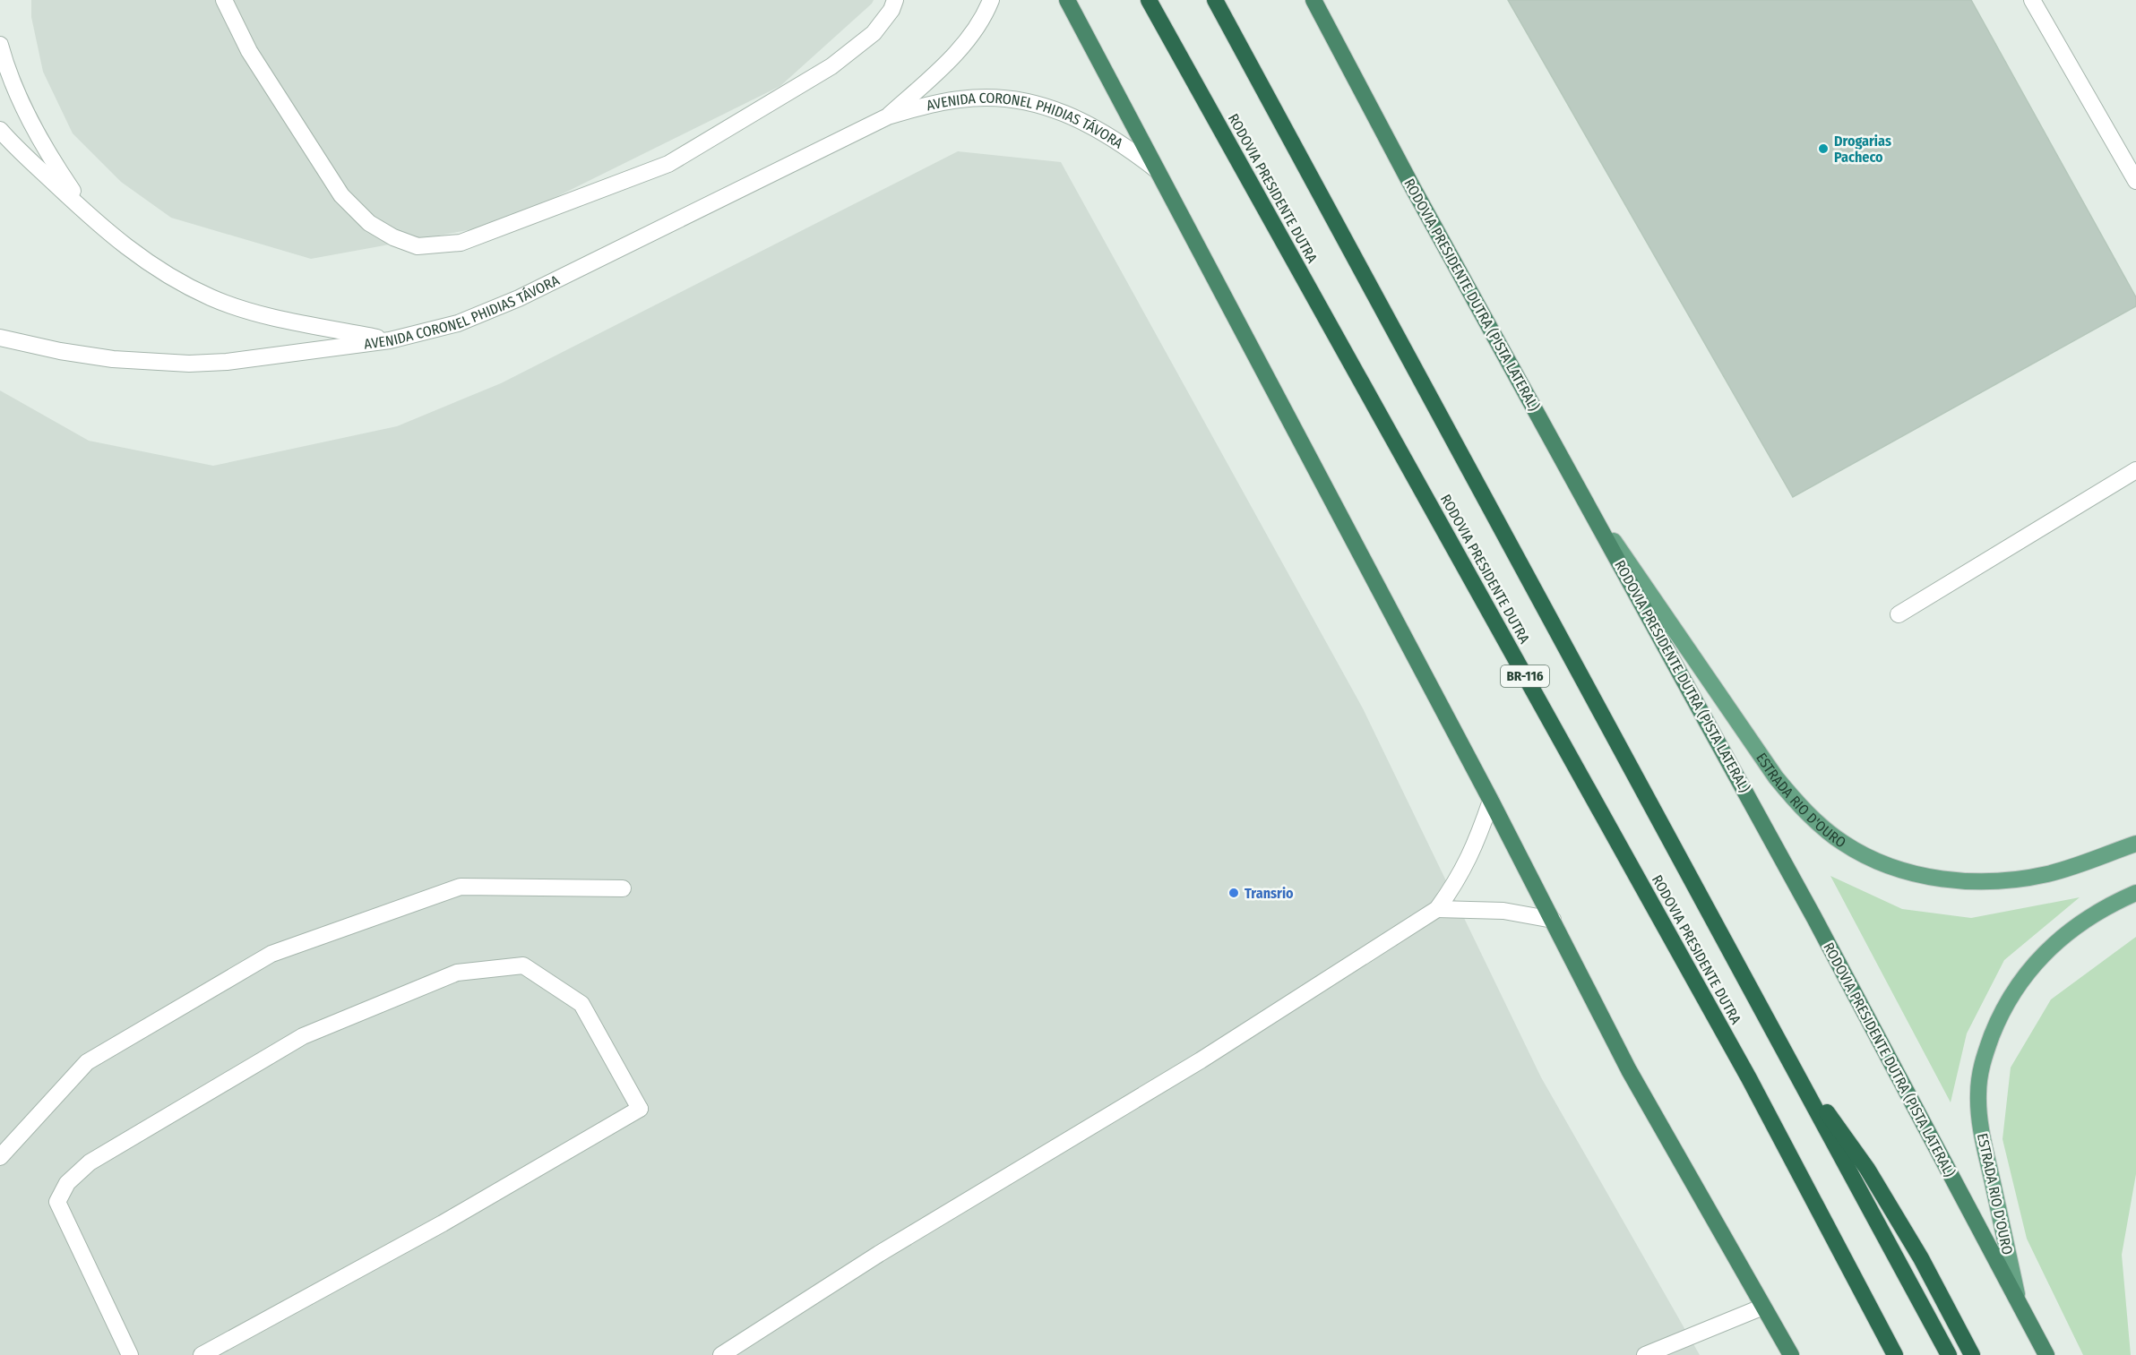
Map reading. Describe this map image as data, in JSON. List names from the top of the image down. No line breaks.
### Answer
{"streets":{"highway":["RODOVIA PRESIDENTE DUTRA","RODOVIA PRESIDENTE DUTRA (PISTA LATERAL)","BR-116"],"main road":["ESTRADA RIO D'OURO"],"street":["AVENIDA CORONEL PHIDIAS TÁVORA"]},"crossings":[["RODOVIA PRESIDENTE DUTRA (PISTA LATERAL)","ESTRADA RIO D'OURO"]],"places":["Drogarias Pacheco","Transrio"]}
